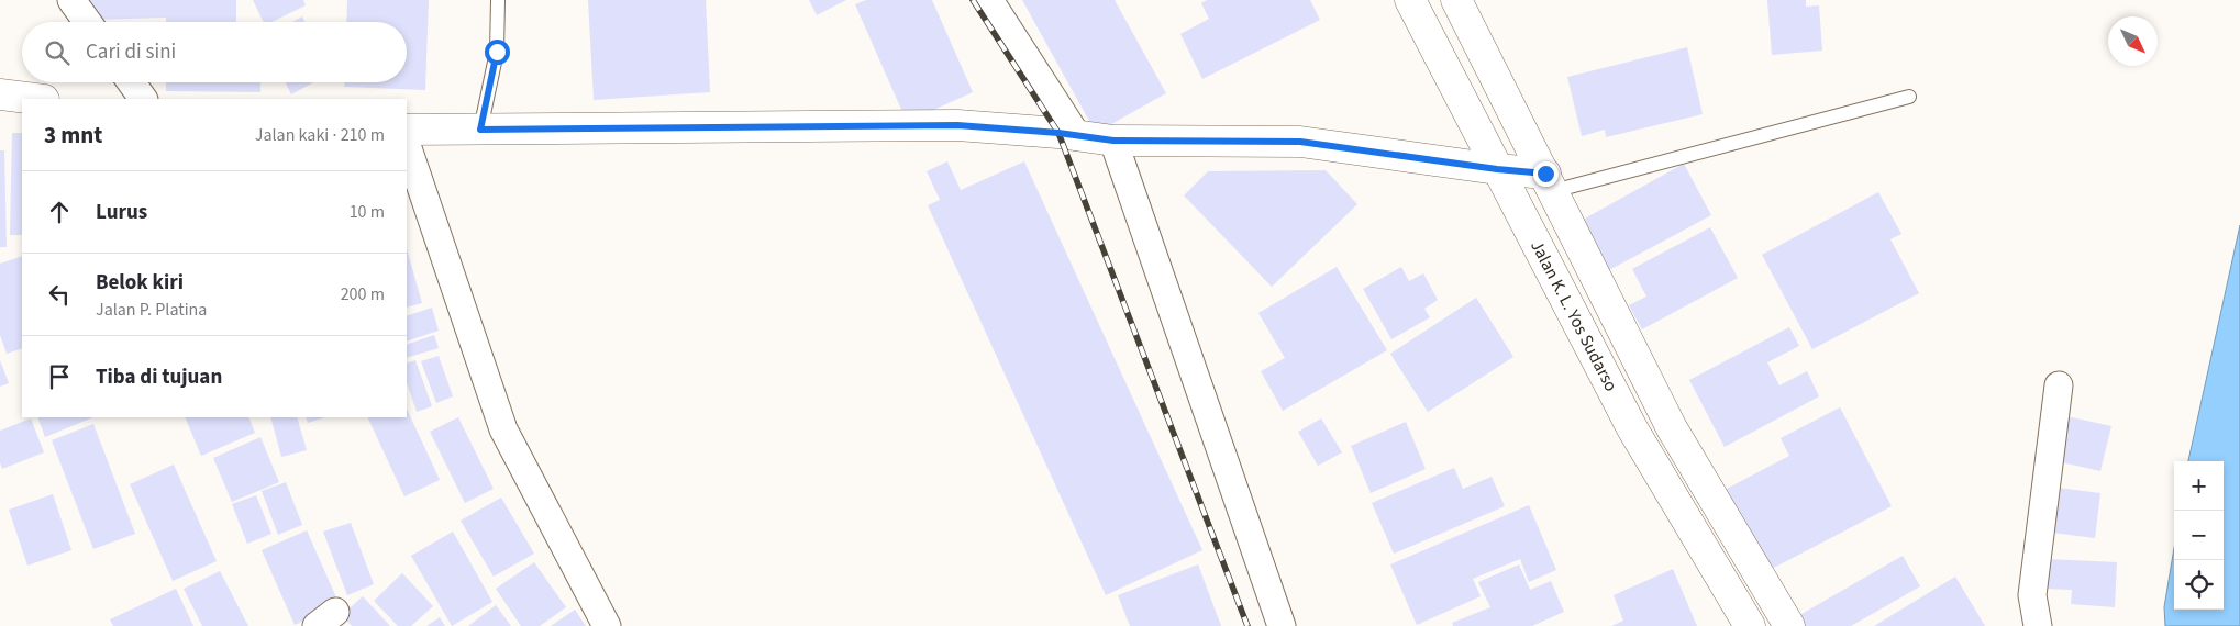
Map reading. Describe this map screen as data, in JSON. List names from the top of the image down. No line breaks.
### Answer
{"streets":{"main road":["Jalan K. L. Yos Sudarso"]},"north":"bottom right","page":{"search":"Cari di sini","heading":["3 mnt","Jalan kaki · 210 m"],"list":[["Lurus","10 m"],["Belok kiri","Jalan P. Platina","200 m"],"Tiba di tujuan"],"map_buttons":["+","−"]}}
